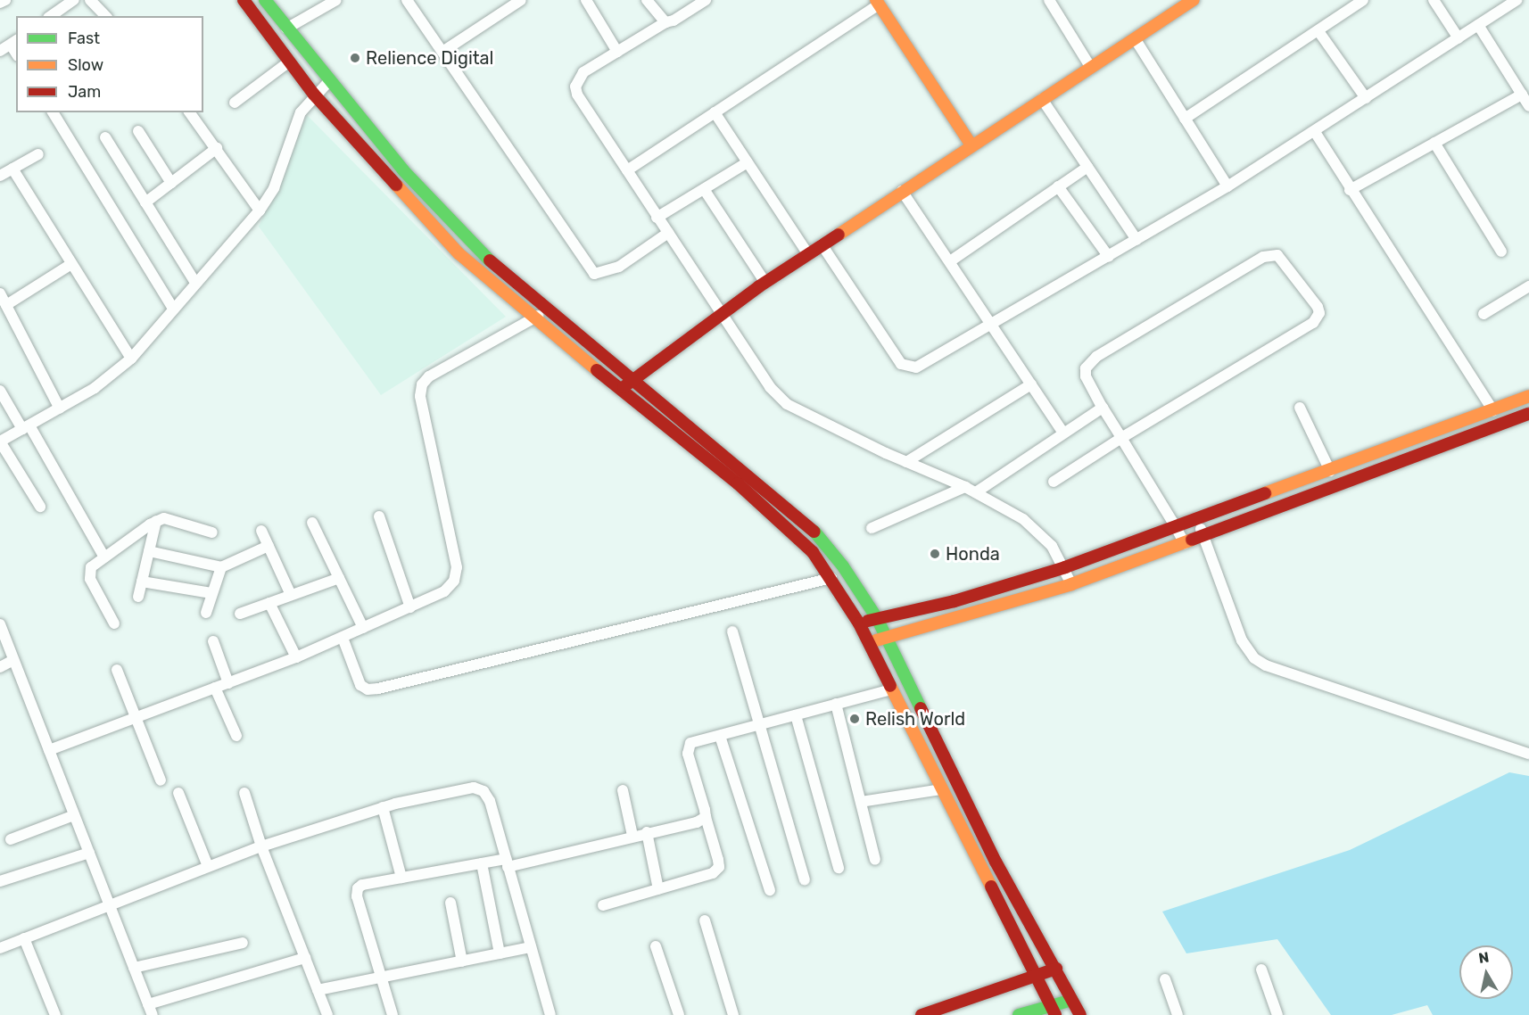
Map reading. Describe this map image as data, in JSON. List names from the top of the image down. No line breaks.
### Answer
{"places":["Relience Digital","Honda","Relish World"],"legend":["Fast","Slow","Jam"],"north":"top"}
